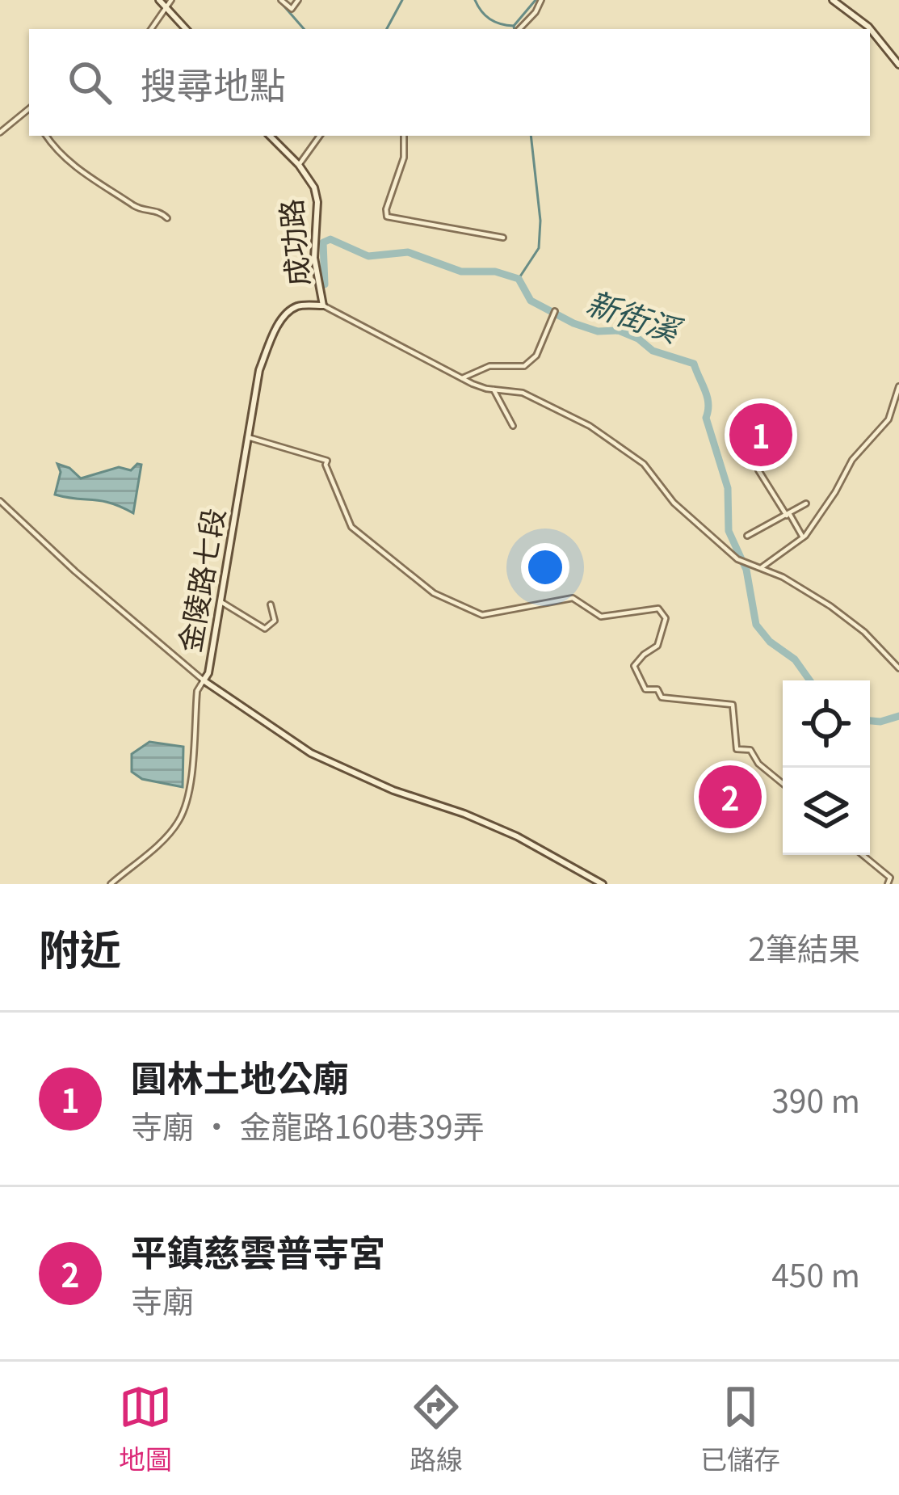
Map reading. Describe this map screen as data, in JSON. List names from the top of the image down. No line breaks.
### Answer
{"streets":{"street":["成功路","金陵路七段"]},"crossings":[["成功路","金陵路七段"]],"water":["新街溪"],"page":{"search":"搜尋地點","pins":["1","2"],"heading":["附近","2筆結果"],"list":[{"mark":"1","name":"圓林土地公廟","note":"寺廟 · 金龍路160巷39弄","value":"390 m"},{"mark":"2","name":"平鎮慈雲普寺宮","note":"寺廟","value":"450 m"}],"nav":["地圖","路線","已儲存"]}}
